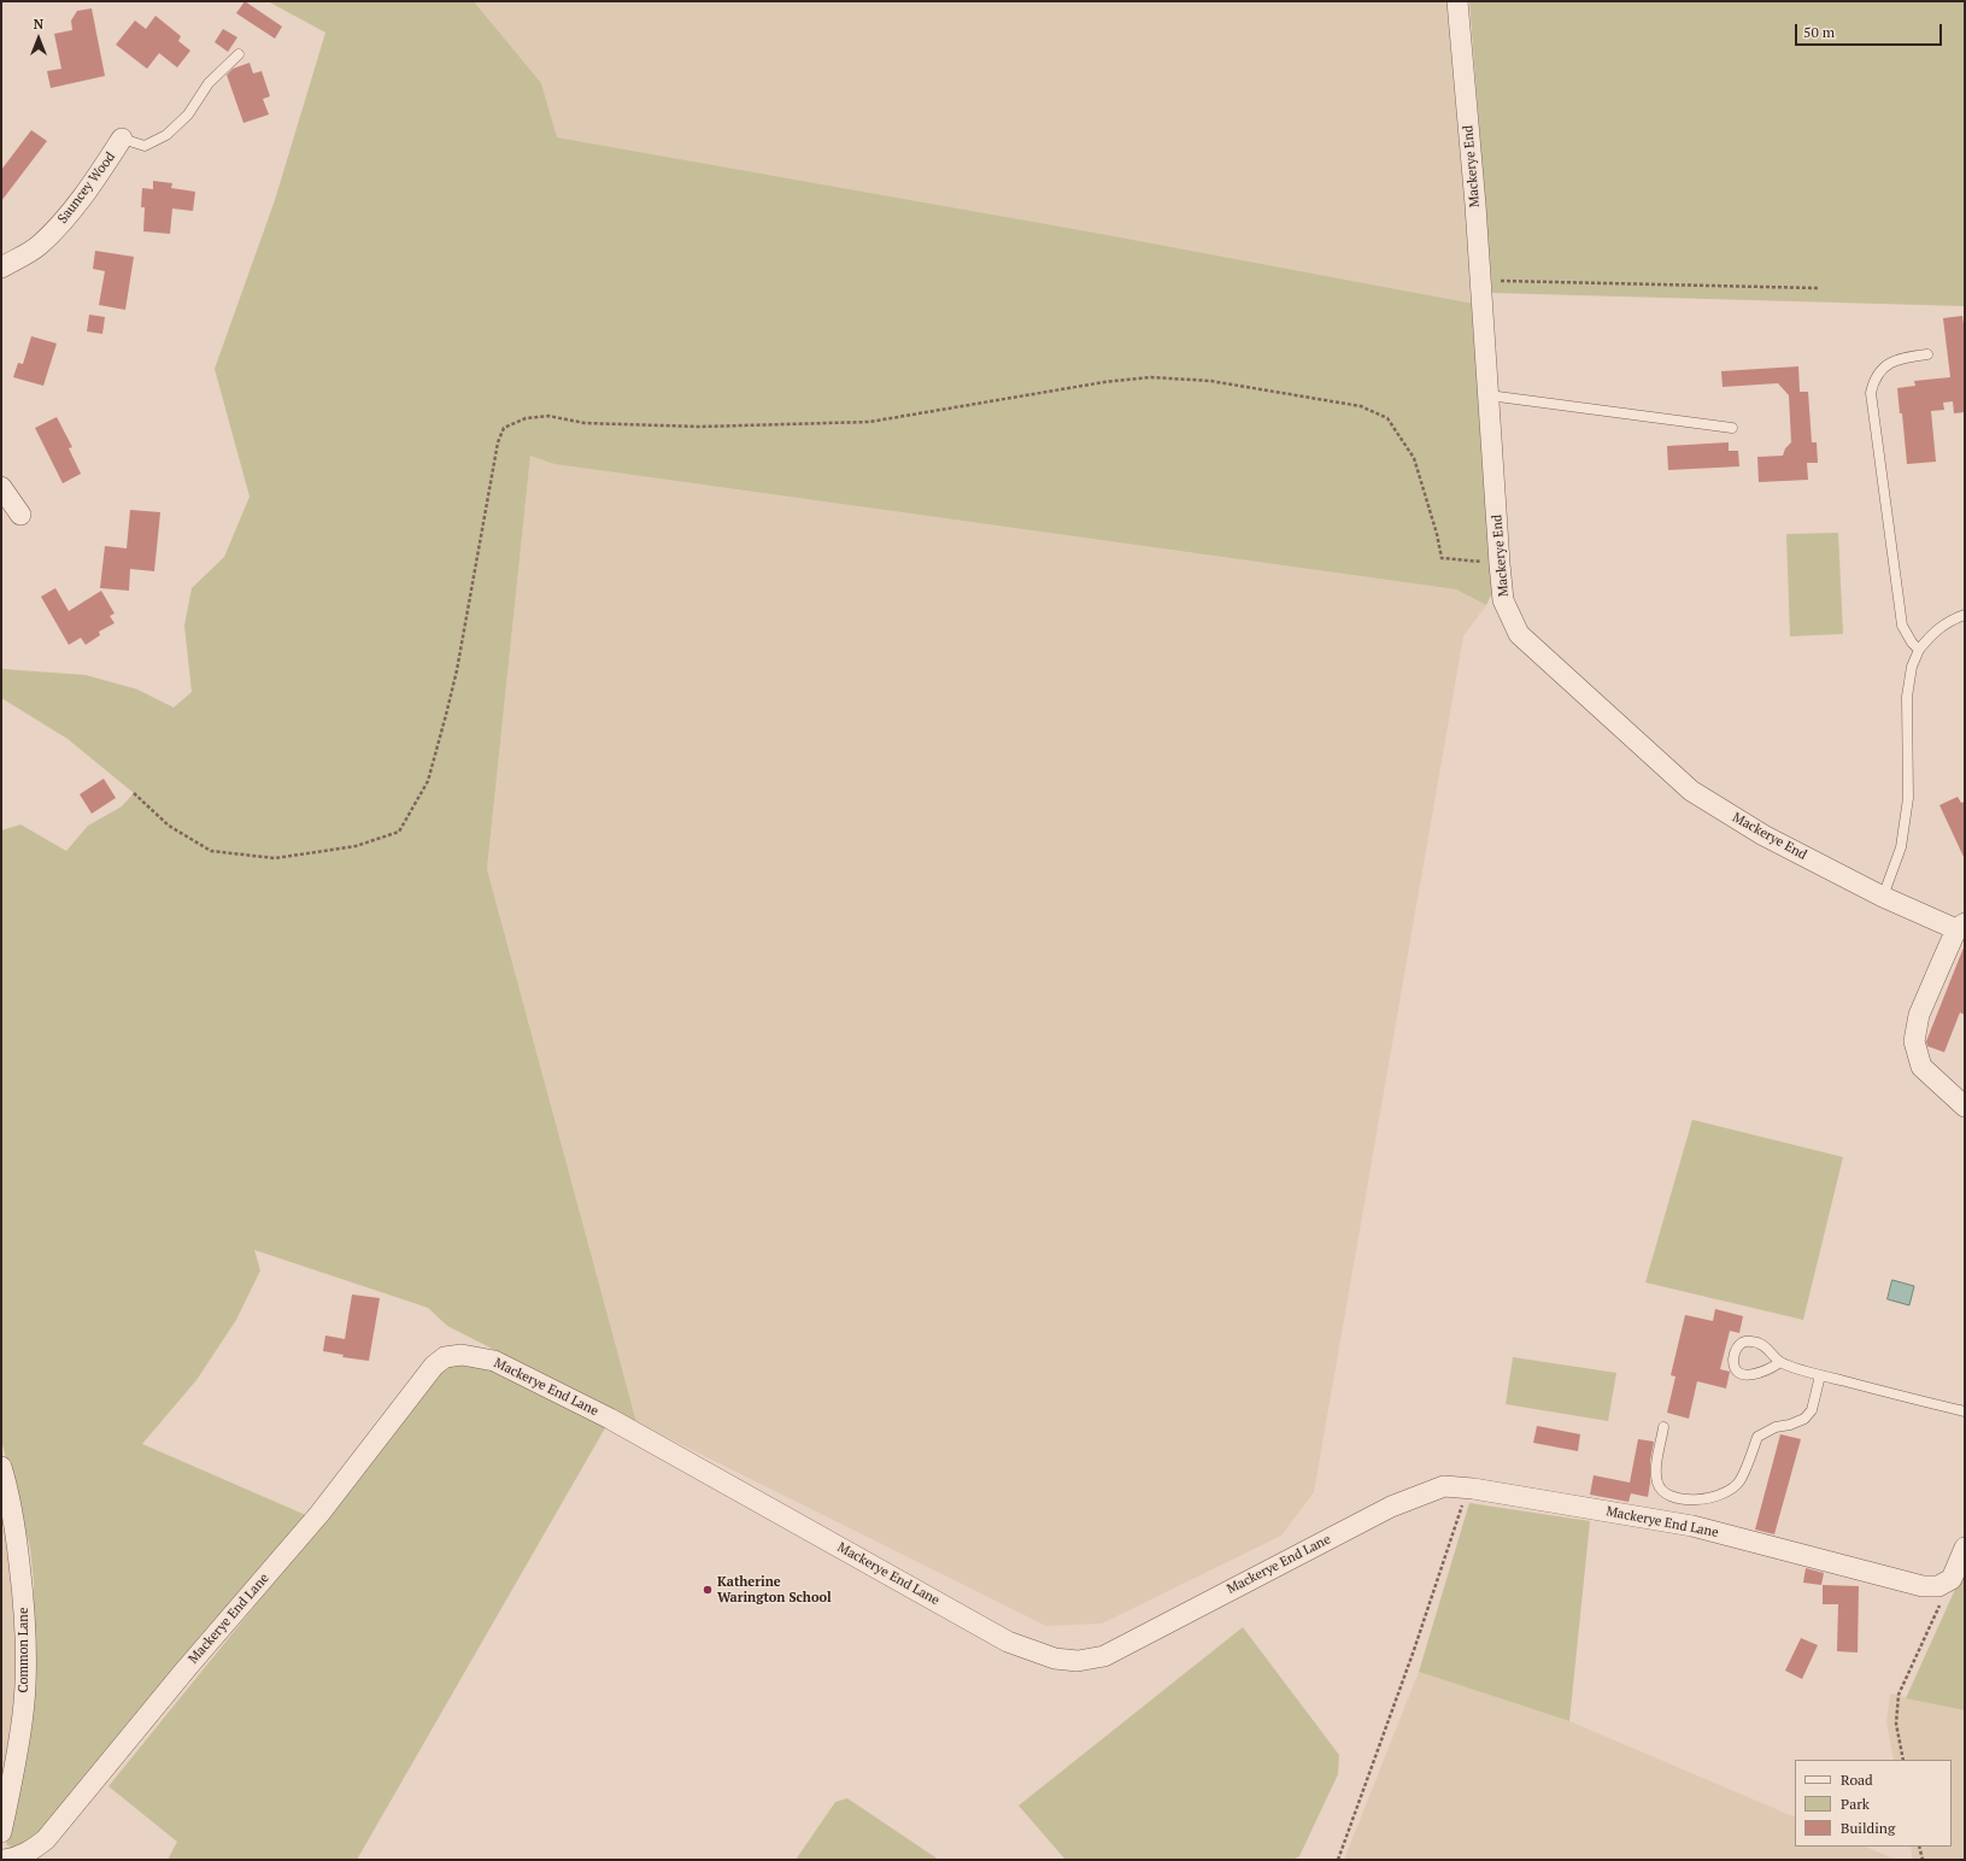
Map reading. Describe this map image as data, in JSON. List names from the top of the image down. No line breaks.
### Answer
{"streets":{"street":["Mackerye End","Sauncey Wood","Mackerye End Lane","Common Lane"]},"places":["Katherine Warington School"],"legend":["Road","Park","Building"],"scale_bar":"50 m","north":"top"}
